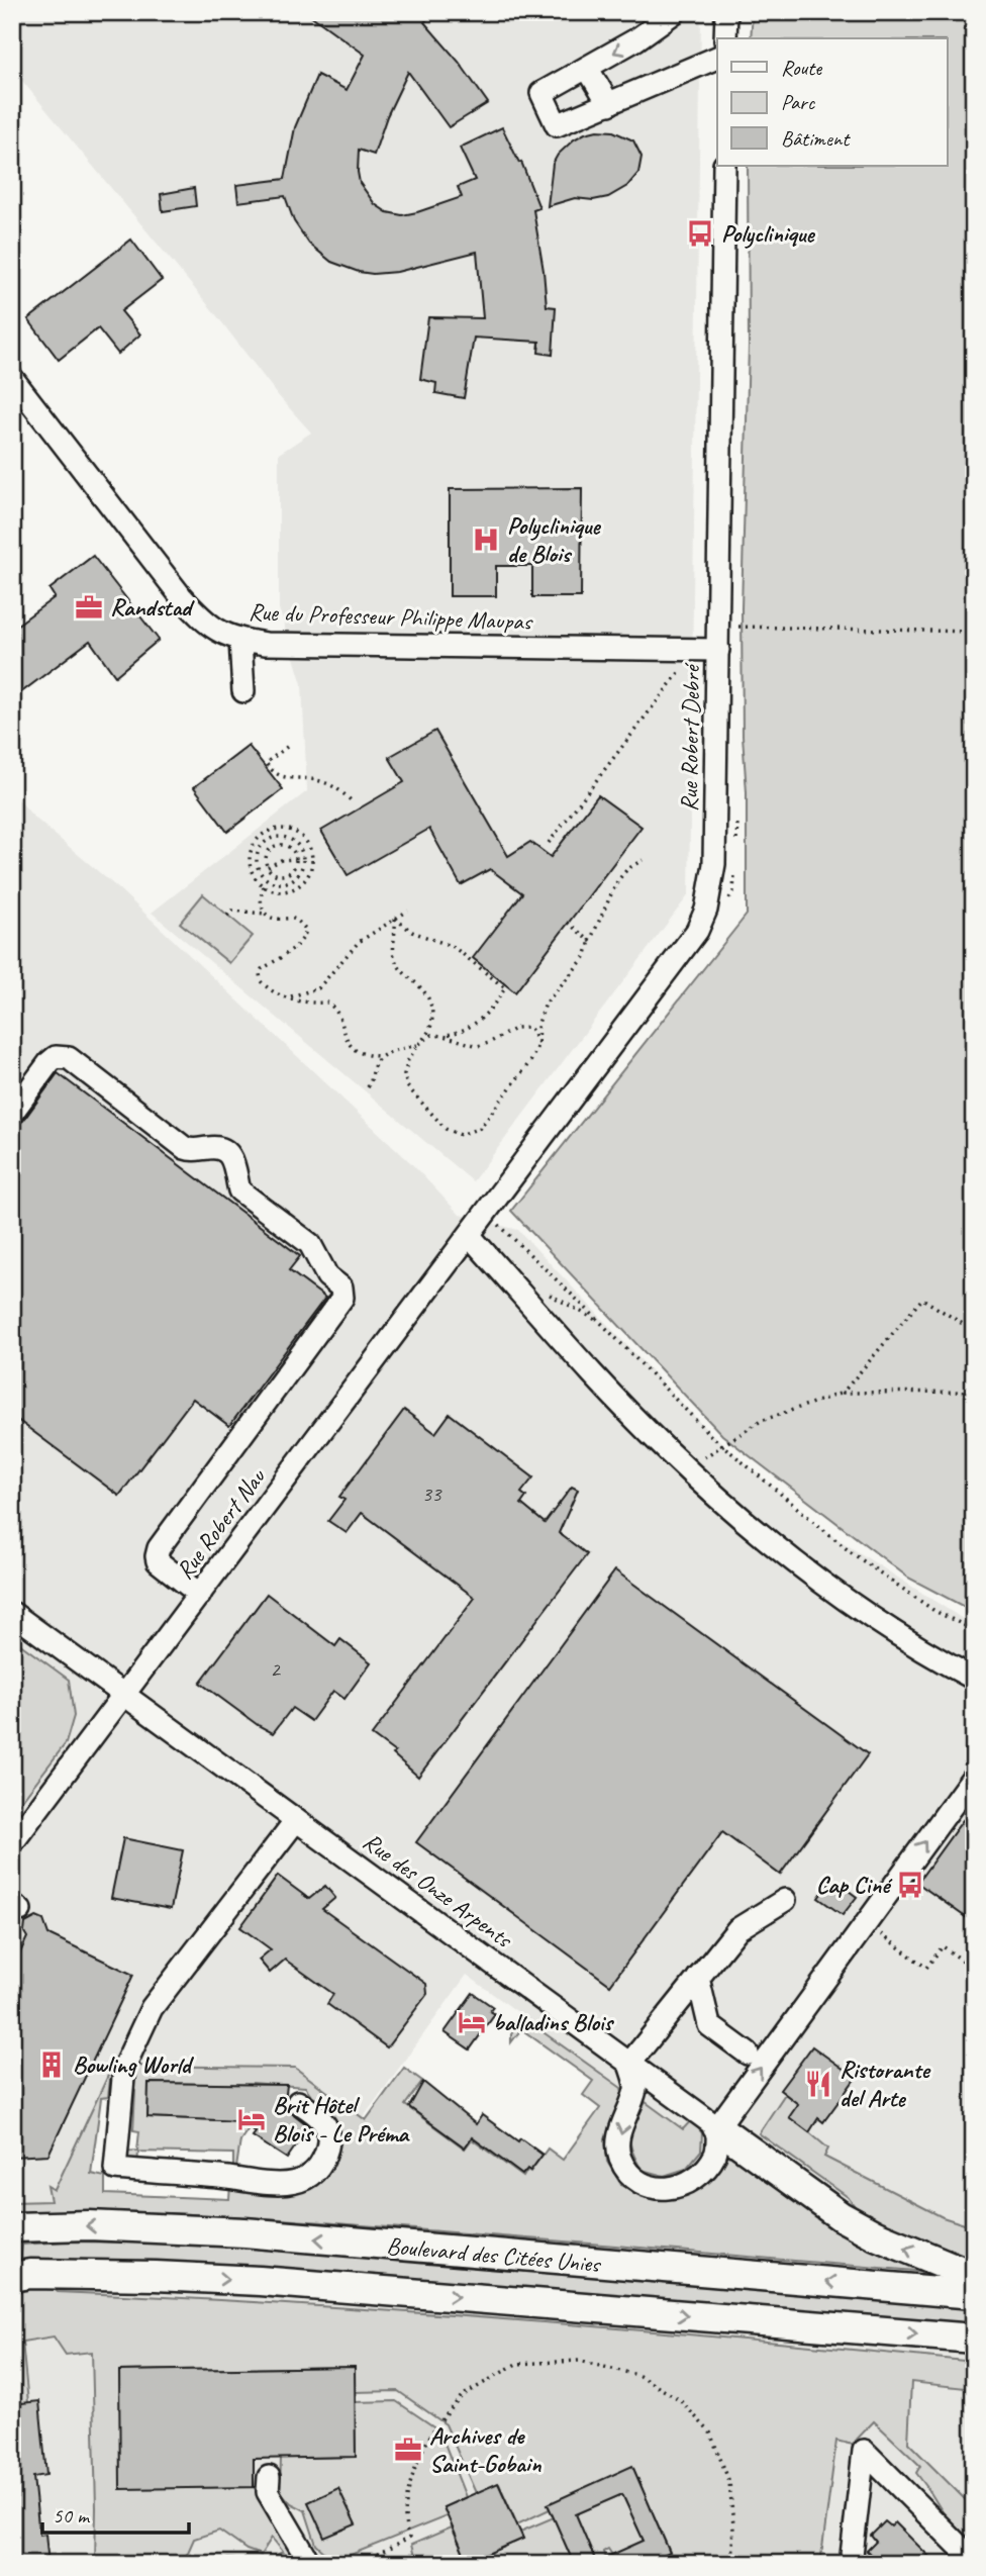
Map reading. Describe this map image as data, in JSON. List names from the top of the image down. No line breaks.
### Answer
{"streets":{"main road":["Boulevard des Citées Unies"],"street":["Rue du Professeur Philippe Maupas","Rue Robert Debré","Rue Robert Nau","Rue des Onze Arpents"]},"crossings":[["Rue du Professeur Philippe Maupas","Rue Robert Debré"],["Rue Robert Debré","Rue Robert Nau"],["Rue Robert Nau","Rue des Onze Arpents"]],"places":{"bus stop":["Polyclinique","Cap Ciné"],"hospital":["Polyclinique de Blois"],"office":["Randstad","Archives de Saint-Gobain"],"hotel":["balladins Blois","Brit Hôtel Blois - Le Préma"],"building":["Bowling World"],"restaurant":["Ristorante del Arte"]},"house_numbers":["33","2"],"legend":["Route","Parc","Bâtiment"],"scale_bar":"50 m"}
